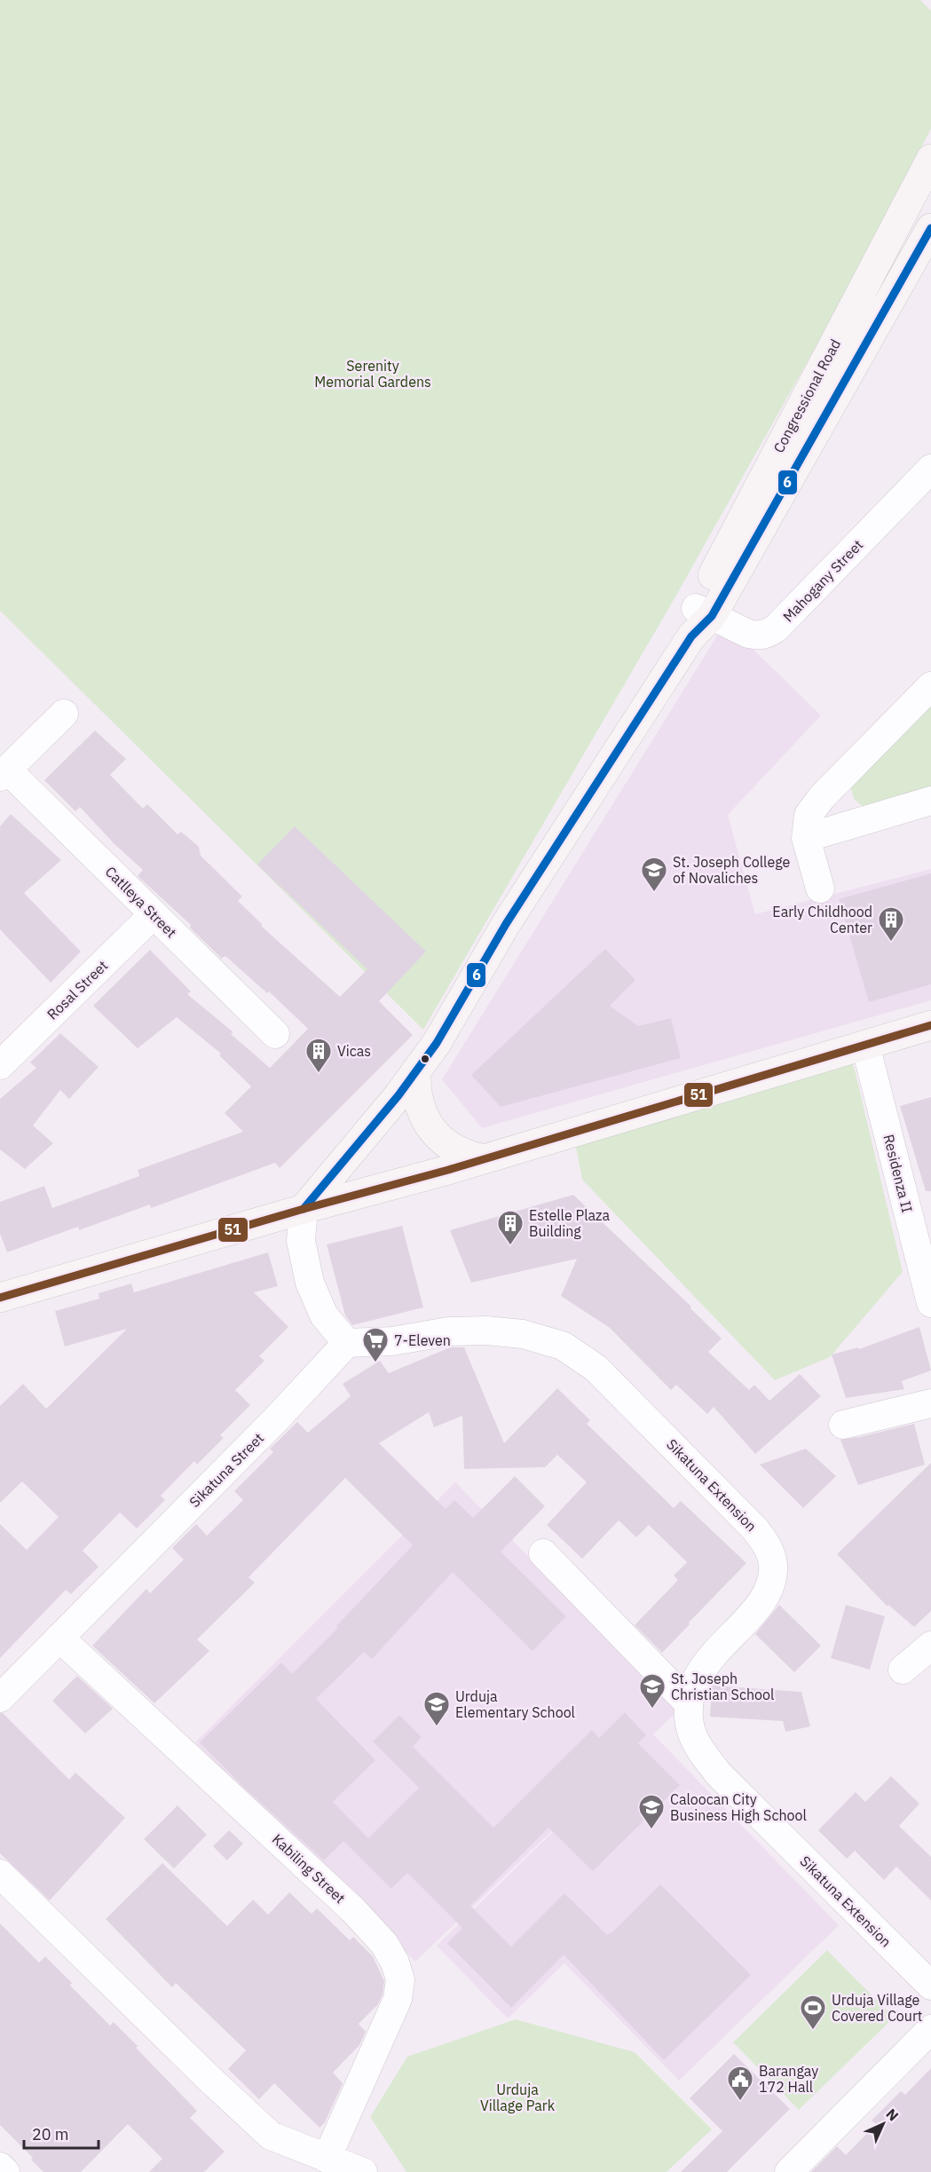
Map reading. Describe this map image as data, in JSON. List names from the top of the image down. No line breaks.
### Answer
{"streets":{"main road":["Congressional Road"],"street":["Mahogany Street","Catlleya Street","Rosal Street","Residenza II","Sikatuna Street","Sikatuna Extension","Kabiling Street"]},"crossings":[["Congressional Road","Mahogany Street"],["Catlleya Street","Rosal Street"],["Sikatuna Street","Sikatuna Extension"],["Sikatuna Street","Kabiling Street"]],"parks":["Serenity Memorial Gardens","Urduja Village Park"],"places":{"school or university":["St. Joseph College of Novaliches","St. Joseph Christian School","Urduja Elementary School","Caloocan City Business High School"],"building":["Early Childhood Center","Vicas","Estelle Plaza Building"],"supermarket":["7-Eleven"],"sports":["Urduja Village Covered Court"],"public building":["Barangay 172 Hall"]},"lines":["transit line 6","transit line 51"],"scale_bar":"20 m","north":"top right"}
